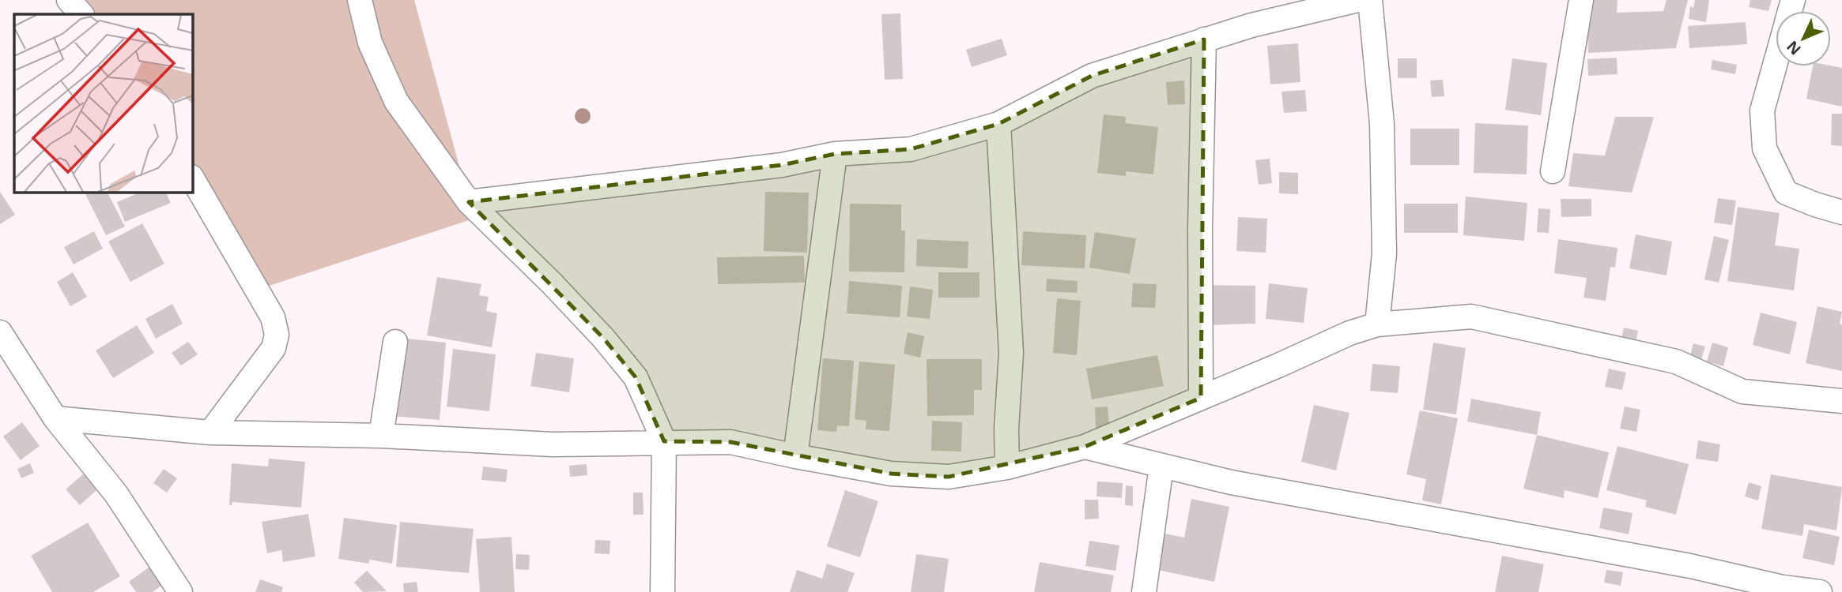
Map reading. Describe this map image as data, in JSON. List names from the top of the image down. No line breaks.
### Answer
{"north":"bottom left"}
